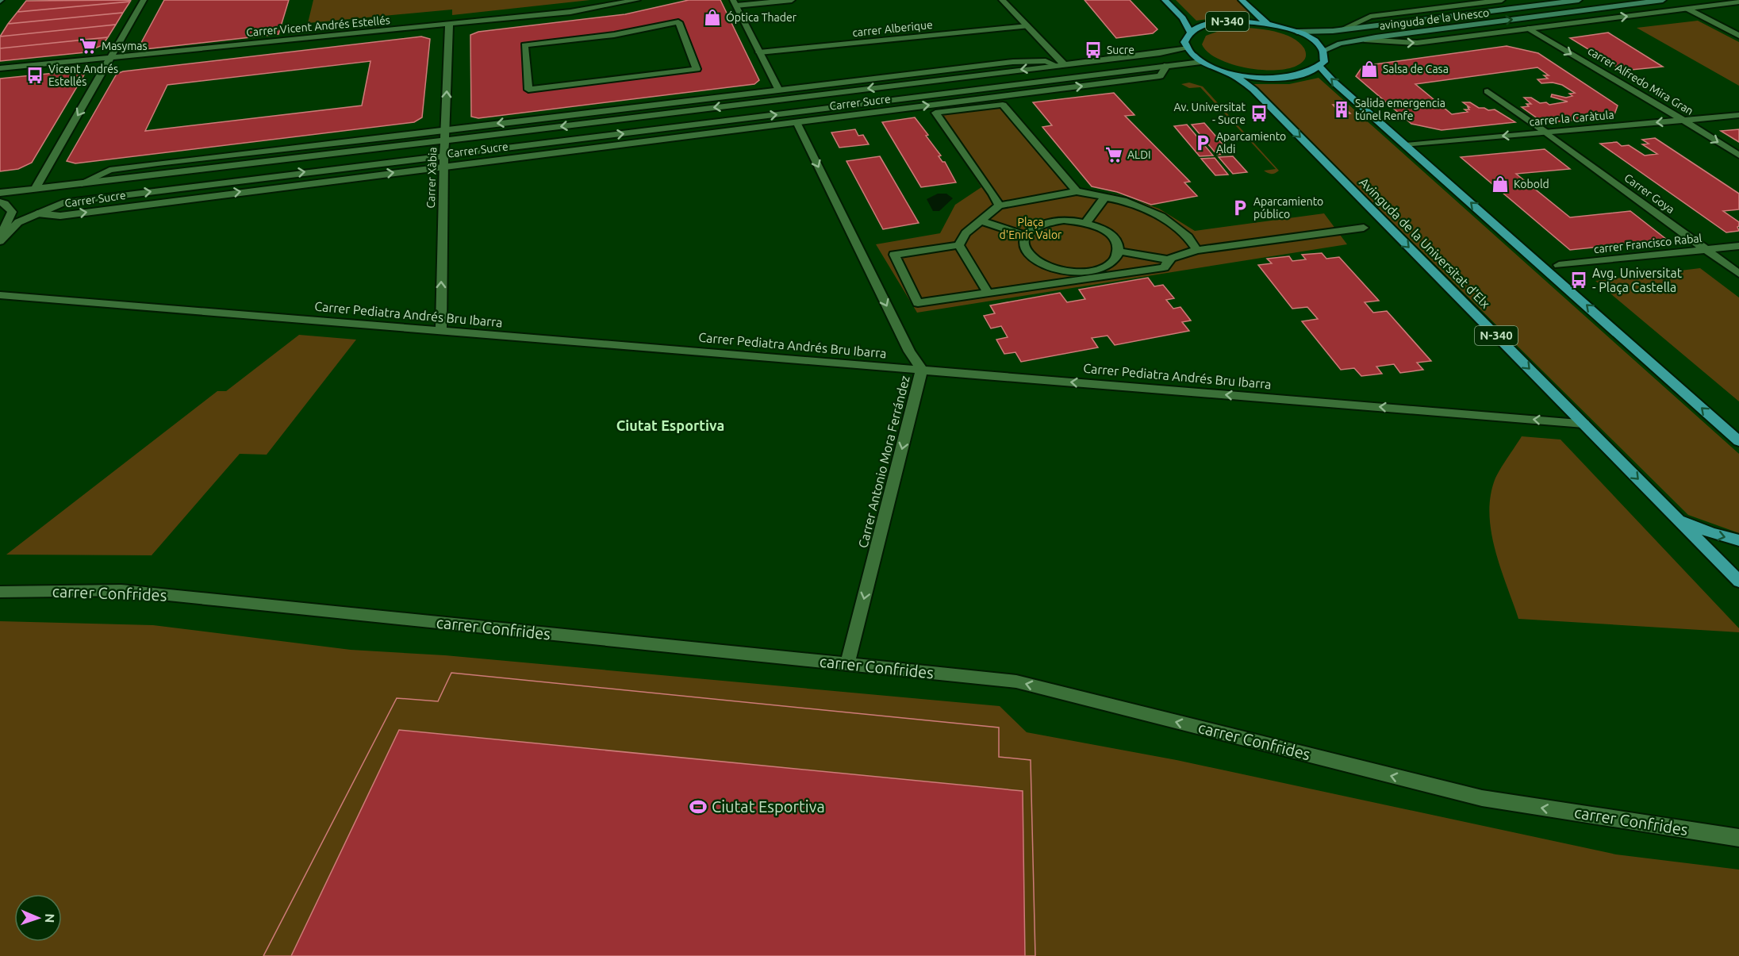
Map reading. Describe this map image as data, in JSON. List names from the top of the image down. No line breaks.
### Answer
{"streets":{"highway":["N-340","Avinguda de la Universitat d'Elx"],"main road":["avinguda de la Unesco"],"street":["Carrer Vicent Andrés Estellés","carrer Alberique","carrer Alfredo Mira Gran","Carrer Sucre","carrer la Caràtula","Carrer Xàbia","Carrer Goya","carrer Francisco Rabal","Carrer Pediatra Andrés Bru Ibarra","Carrer Antonio Mora Ferrández","carrer Confrides"]},"crossings":[["avinguda de la Unesco","N-340"],["N-340","Carrer Sucre"],["N-340","Avinguda de la Universitat d'Elx"],["Carrer Vicent Andrés Estellés","Carrer Xàbia"],["carrer Alfredo Mira Gran","carrer la Caràtula"],["Carrer Sucre","Carrer Xàbia"],["Carrer Sucre","Carrer Antonio Mora Ferrández"],["carrer la Caràtula","Carrer Goya"],["Carrer Xàbia","Carrer Pediatra Andrés Bru Ibarra"],["Carrer Goya","carrer Francisco Rabal"],["Avinguda de la Universitat d'Elx","Carrer Pediatra Andrés Bru Ibarra"],["Carrer Pediatra Andrés Bru Ibarra","Carrer Antonio Mora Ferrández"],["Carrer Antonio Mora Ferrández","carrer Confrides"]],"one_way":["carrer Alfredo Mira Gran","Carrer Xàbia","Carrer Pediatra Andrés Bru Ibarra","Carrer Antonio Mora Ferrández","carrer Confrides"],"districts":["Ciutat Esportiva"],"parks":["Plaça d'Enric Valor"],"places":{"shop":["Óptica Thader","Salsa de Casa","Kobold"],"supermarket":["Masymas","ALDI"],"bus stop":["Sucre","Vicent Andrés Estellés","Av. Universitat - Sucre","Avg. Universitat - Plaça Castella"],"building":["Salida emergencia túnel Renfe"],"parking":["Aparcamiento Aldi","Aparcamiento público"],"sports":["Ciutat Esportiva"]},"north":"right"}
